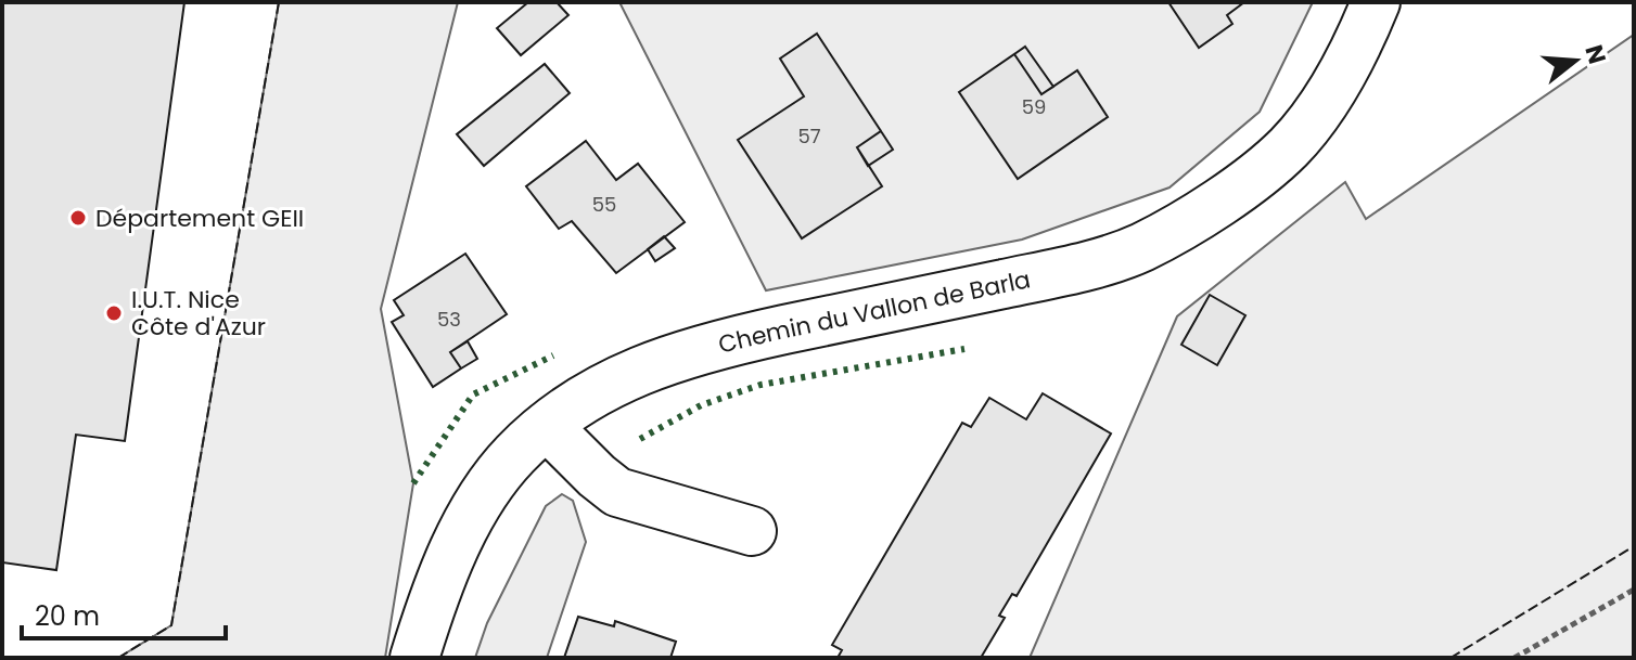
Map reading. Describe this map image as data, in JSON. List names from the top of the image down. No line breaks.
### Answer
{"streets":{"street":["Chemin du Vallon de Barla"]},"places":["Département GEII","I.U.T. Nice Côte d'Azur"],"house_numbers":["59","57","55","53"],"scale_bar":"20 m","north":"right"}
